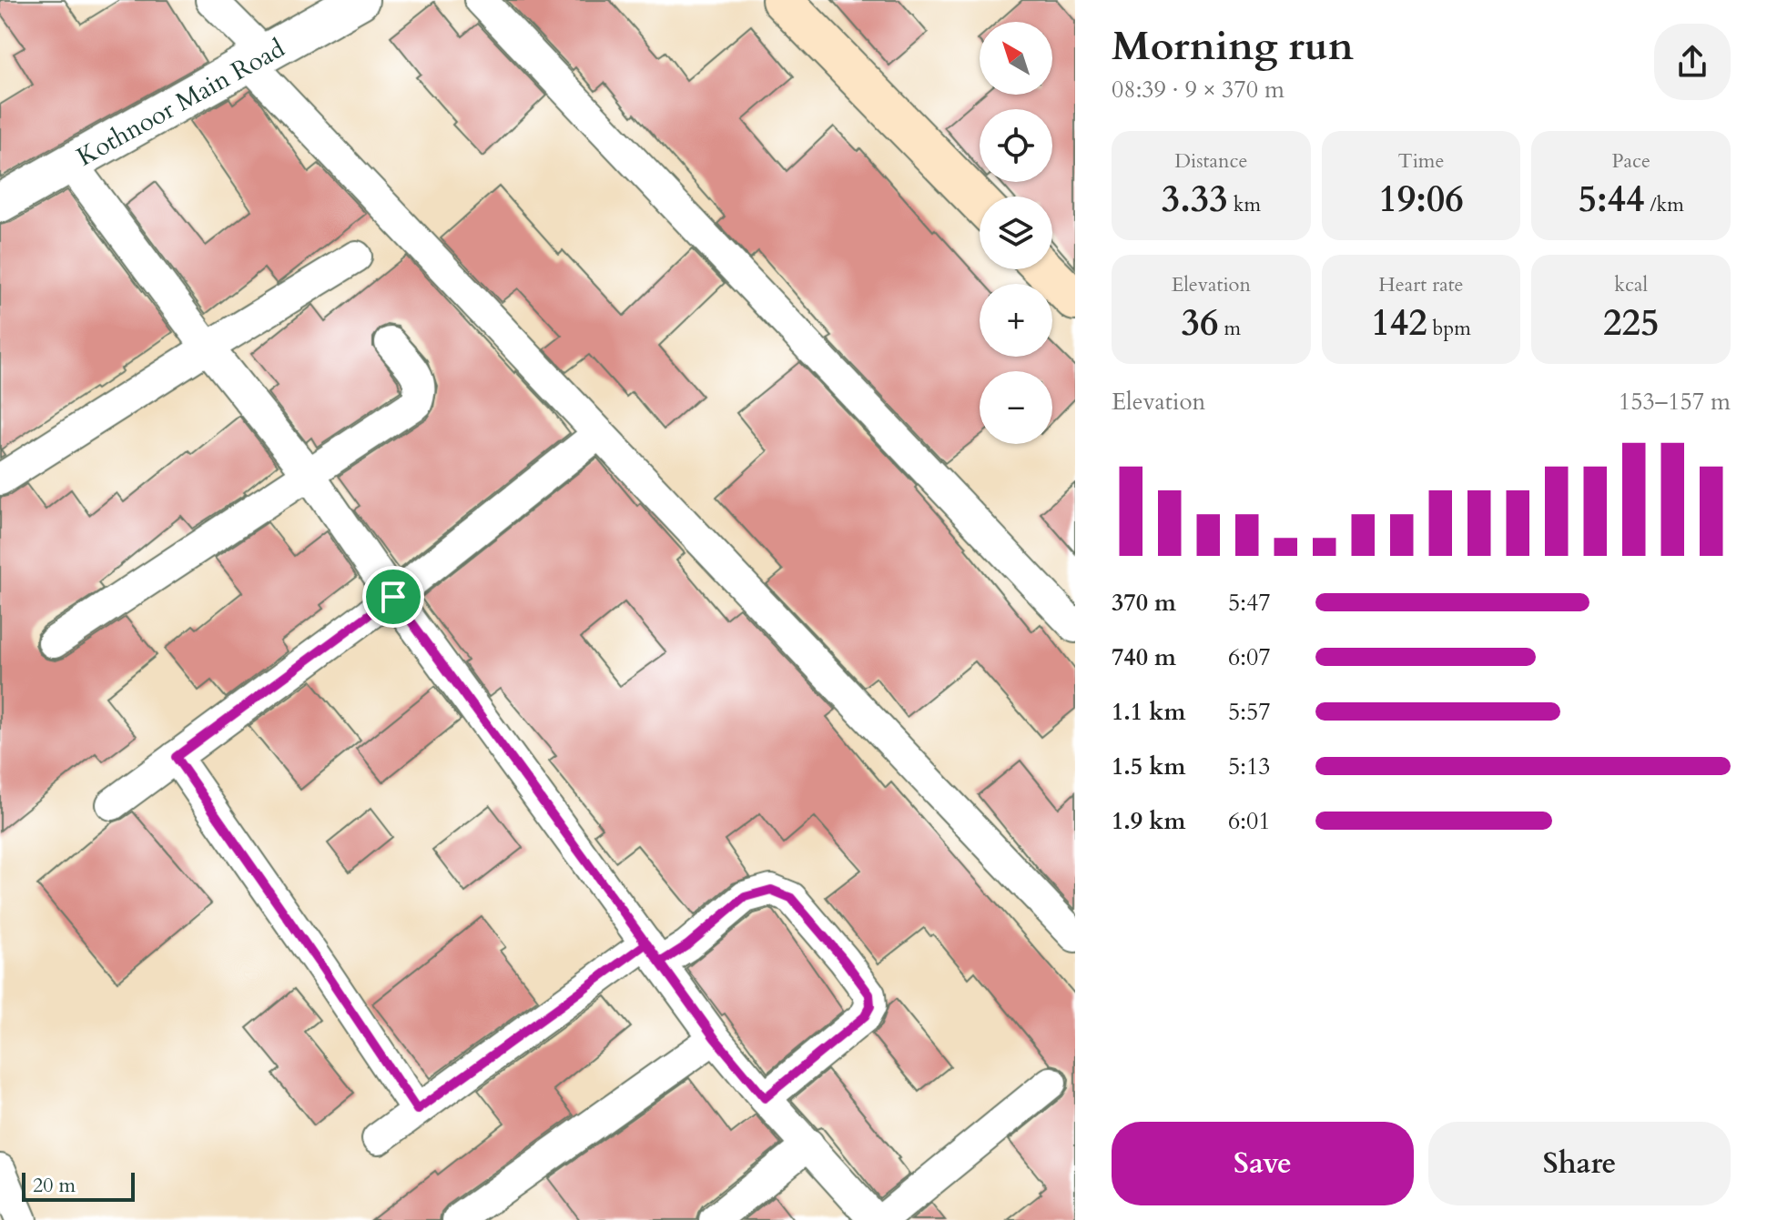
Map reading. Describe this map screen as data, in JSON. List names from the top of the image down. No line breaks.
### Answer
{"streets":{"street":["Kothnoor Main Road"]},"scale_bar":"20 m","north":"top left","page":{"heading":["Morning run","08:39 · 9 × 370 m"],"map_buttons":["+","−"],"stats":[["Distance","3.33 km"],["Time","19:06"],["Pace","5:44 /km"],["Elevation","36 m"],["Heart rate","142 bpm"],["kcal","225"]],"chart":["Elevation","153–157 m"],"list":[{"name":"370 m","note":"5:47"},{"name":"740 m","note":"6:07"},{"name":"1.1 km","note":"5:57"},{"name":"1.5 km","note":"5:13"},{"name":"1.9 km","note":"6:01"}],"buttons":["Save","Share"],"scale":"20 m"}}
